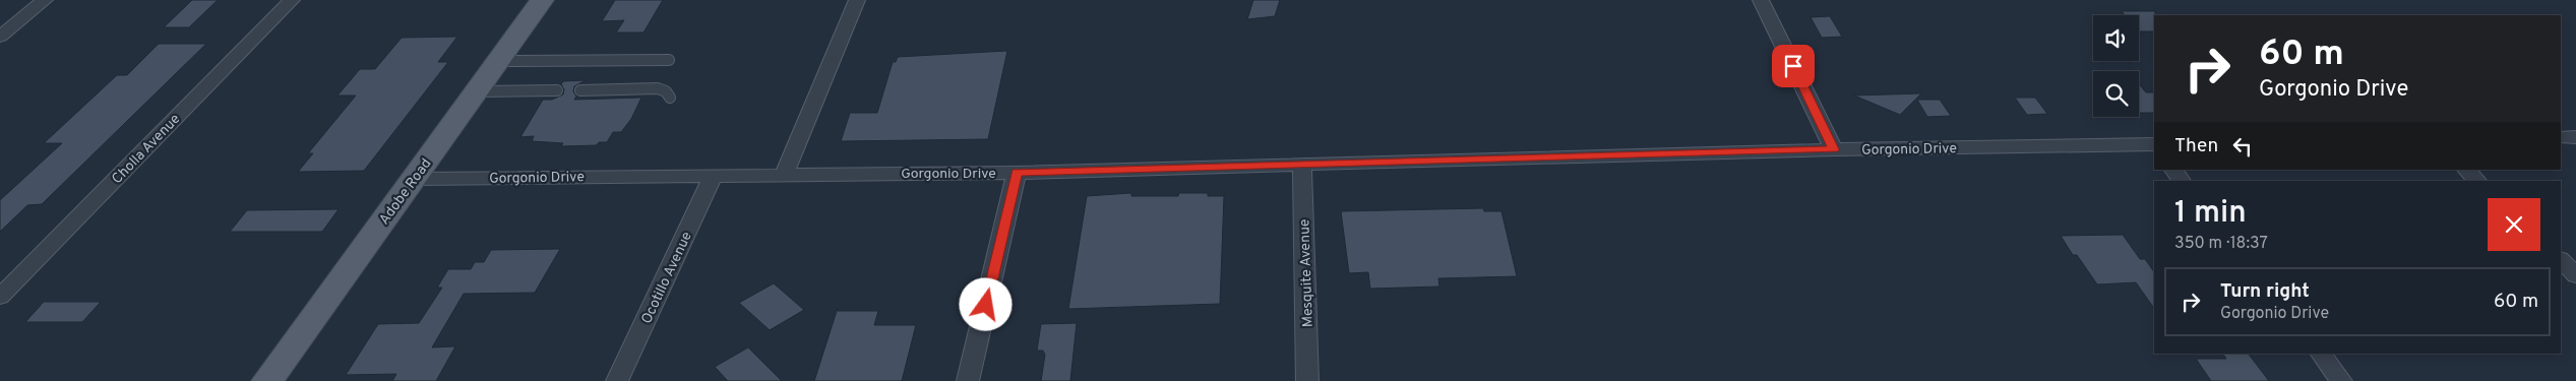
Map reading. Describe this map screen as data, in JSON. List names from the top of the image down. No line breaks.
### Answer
{"streets":{"main road":["Adobe Road"],"street":["Cholla Avenue","Gorgonio Drive","Mesquite Avenue","Ocotillo Avenue"]},"crossings":[["Gorgonio Drive","Adobe Road"],["Gorgonio Drive","Mesquite Avenue"],["Gorgonio Drive","Ocotillo Avenue"]],"page":{"turn":["60 m","Gorgonio Drive"],"then":"Then","heading":["1 min","350 m · 18:37"],"list":[{"name":"Turn right","note":"Gorgonio Drive","value":"60 m"}]}}
